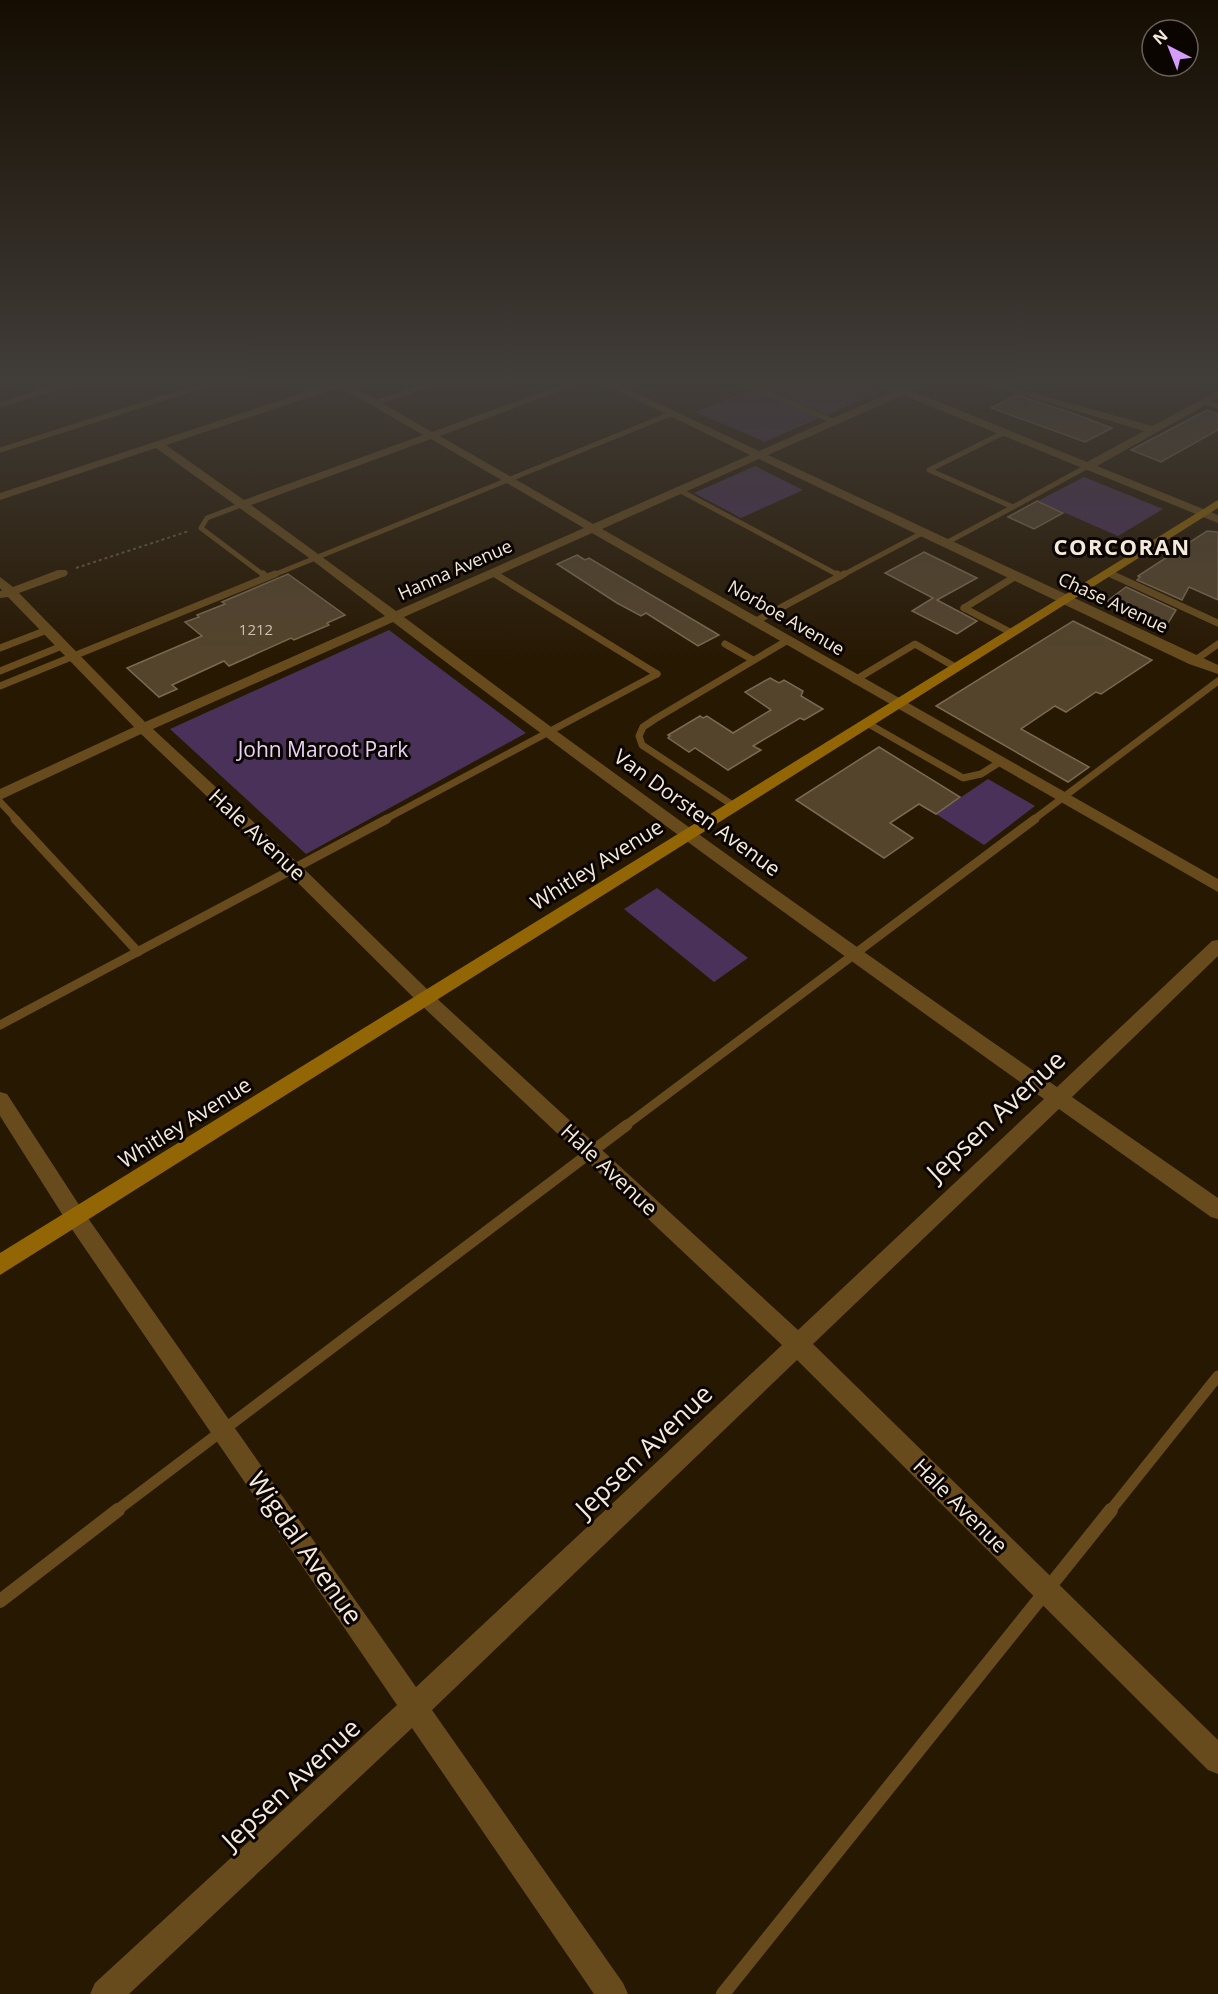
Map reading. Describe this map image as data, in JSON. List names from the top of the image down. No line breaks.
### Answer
{"streets":{"street":["Hanna Avenue","Chase Avenue","Norboe Avenue","Van Dorsten Avenue","Hale Avenue","Whitley Avenue","Jepsen Avenue","Wigdal Avenue"]},"crossings":[["Hanna Avenue","Norboe Avenue"],["Hanna Avenue","Van Dorsten Avenue"],["Hanna Avenue","Hale Avenue"],["Chase Avenue","Whitley Avenue"],["Norboe Avenue","Whitley Avenue"],["Van Dorsten Avenue","Whitley Avenue"],["Van Dorsten Avenue","Jepsen Avenue"],["Hale Avenue","Whitley Avenue"],["Hale Avenue","Jepsen Avenue"],["Whitley Avenue","Wigdal Avenue"],["Jepsen Avenue","Wigdal Avenue"]],"districts":["CORCORAN"],"parks":["John Maroot Park"],"house_numbers":["1212"],"north":"top left"}
